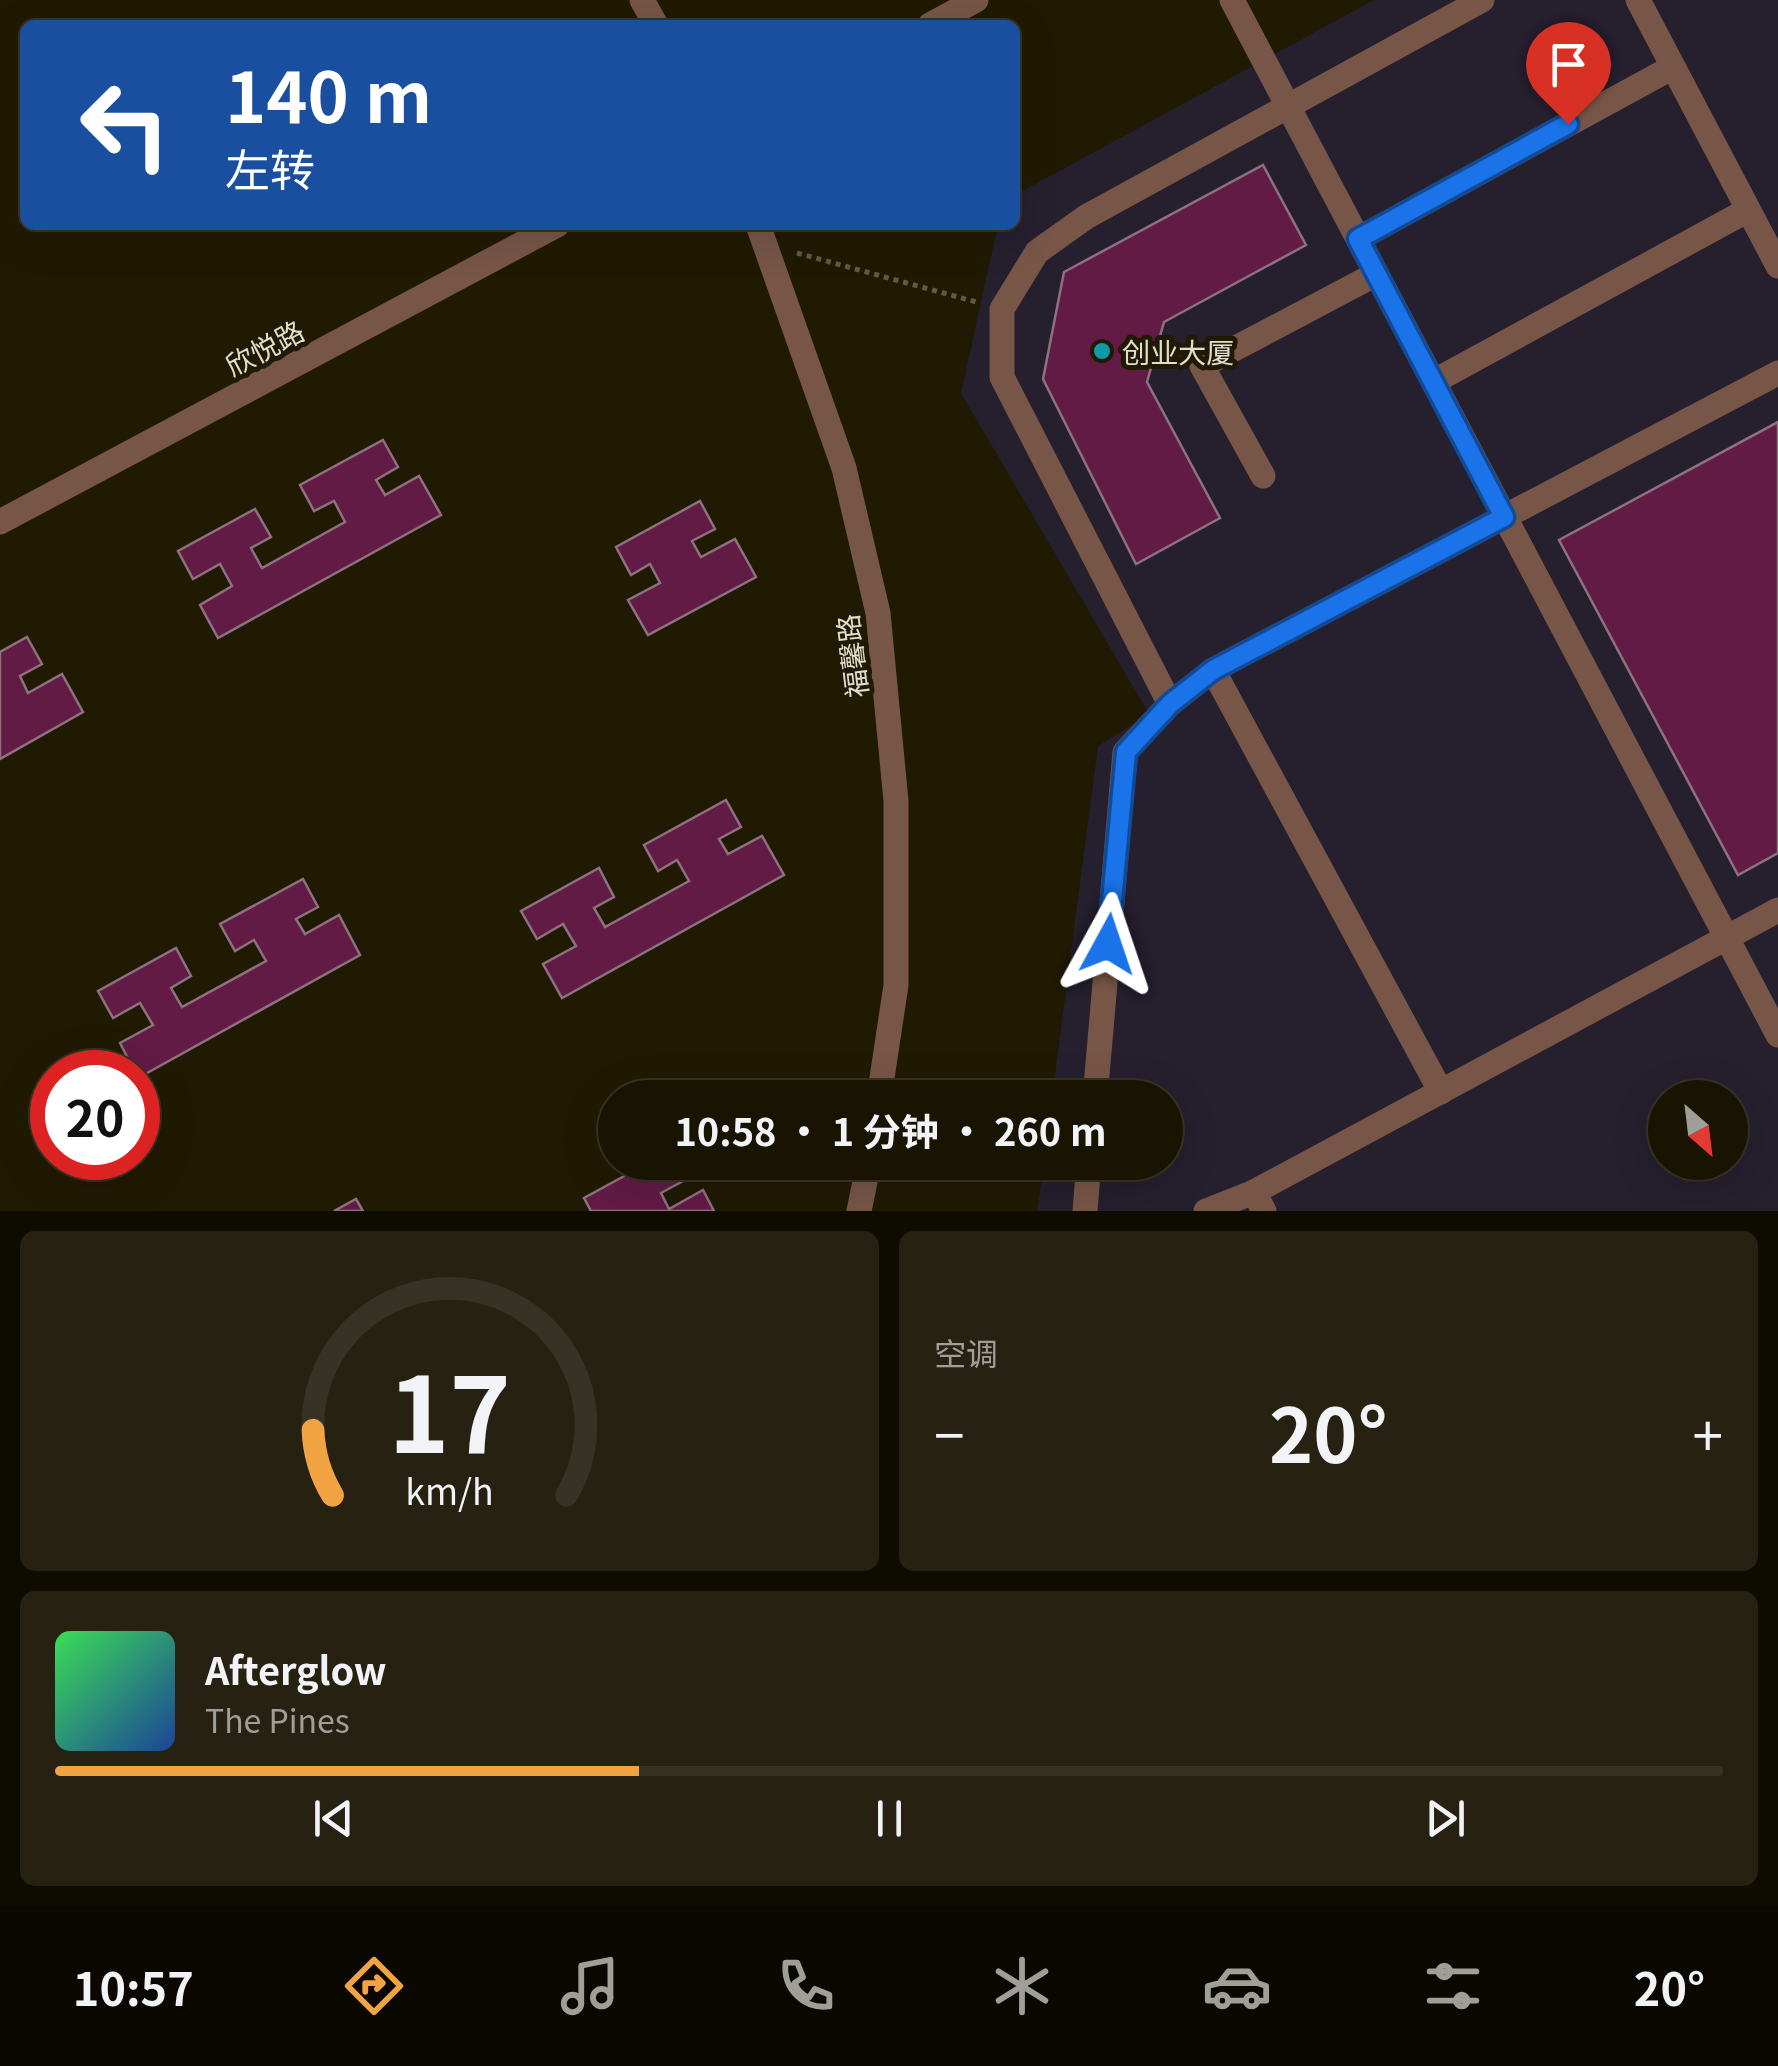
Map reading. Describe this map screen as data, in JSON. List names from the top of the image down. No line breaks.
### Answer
{"streets":{"street":["欣悦路","福馨路"]},"places":["创业大厦"],"north":"bottom right","page":{"turn":["140 m","左转"],"limit":"20","trip":"10:58 · 1 分钟 · 260 m","tile":"空调","heat":["−","20°","+"],"song":["Afterglow","The Pines"],"tabs":["10:57","20°"],"gauge":["17","km/h"]}}
